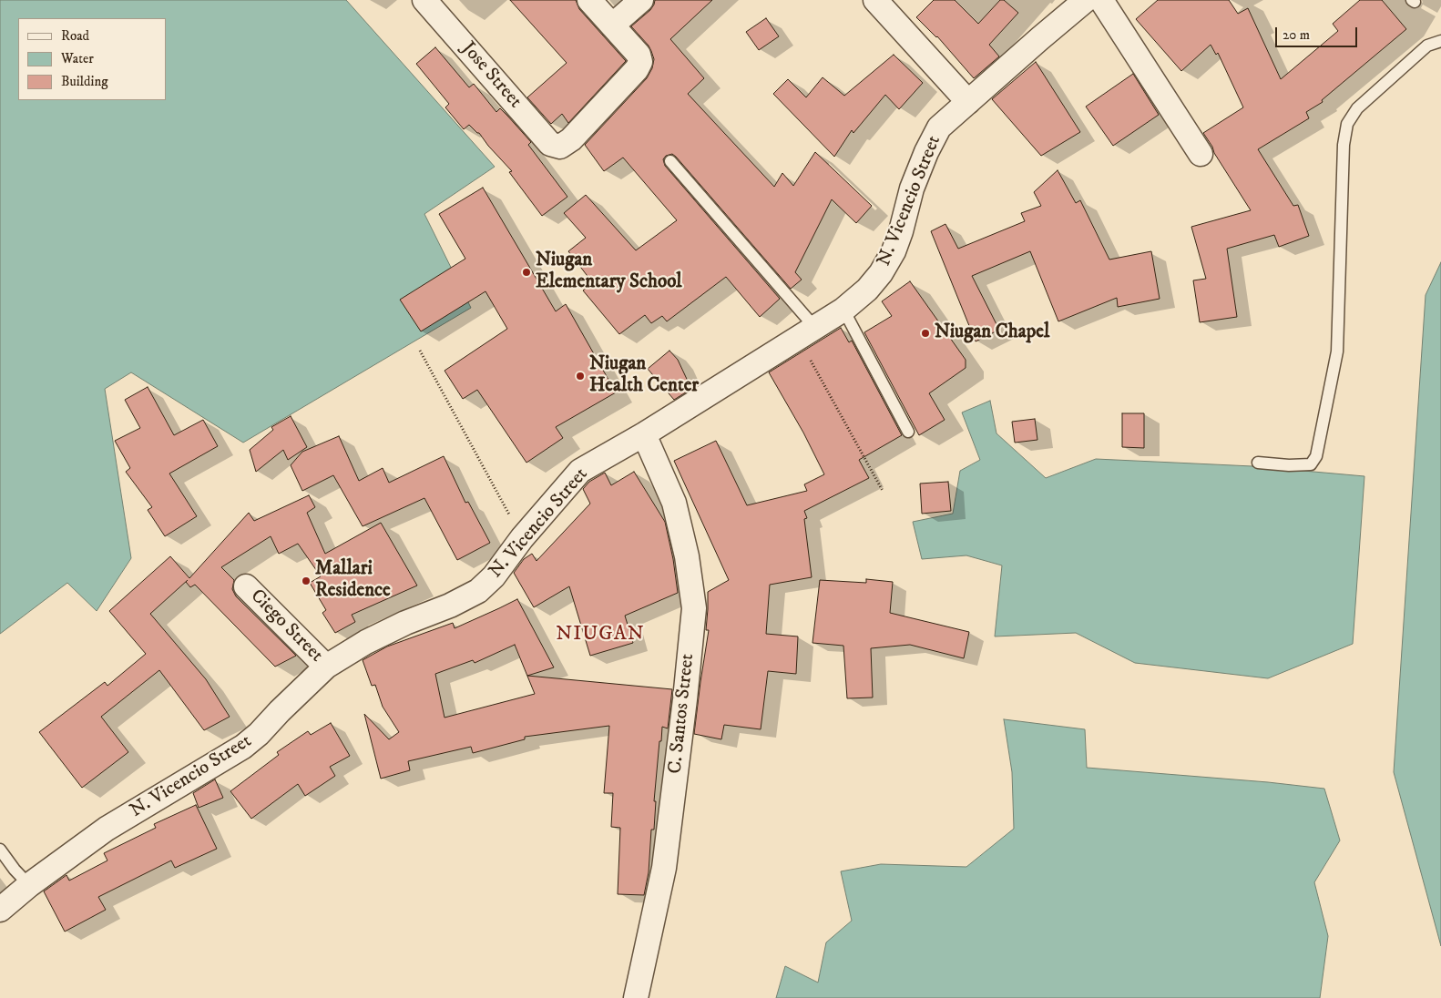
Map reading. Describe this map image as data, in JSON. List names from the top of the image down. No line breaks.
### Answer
{"streets":{"street":["Jose Street","N. Vicencio Street","Ciego Street","C. Santos Street"]},"crossings":[["N. Vicencio Street","Ciego Street"],["N. Vicencio Street","C. Santos Street"]],"districts":["NIUGAN"],"places":["Niugan Elementary School","Niugan Chapel","Niugan Health Center","Mallari Residence"],"legend":["Road","Water","Building"],"scale_bar":"20 m"}
